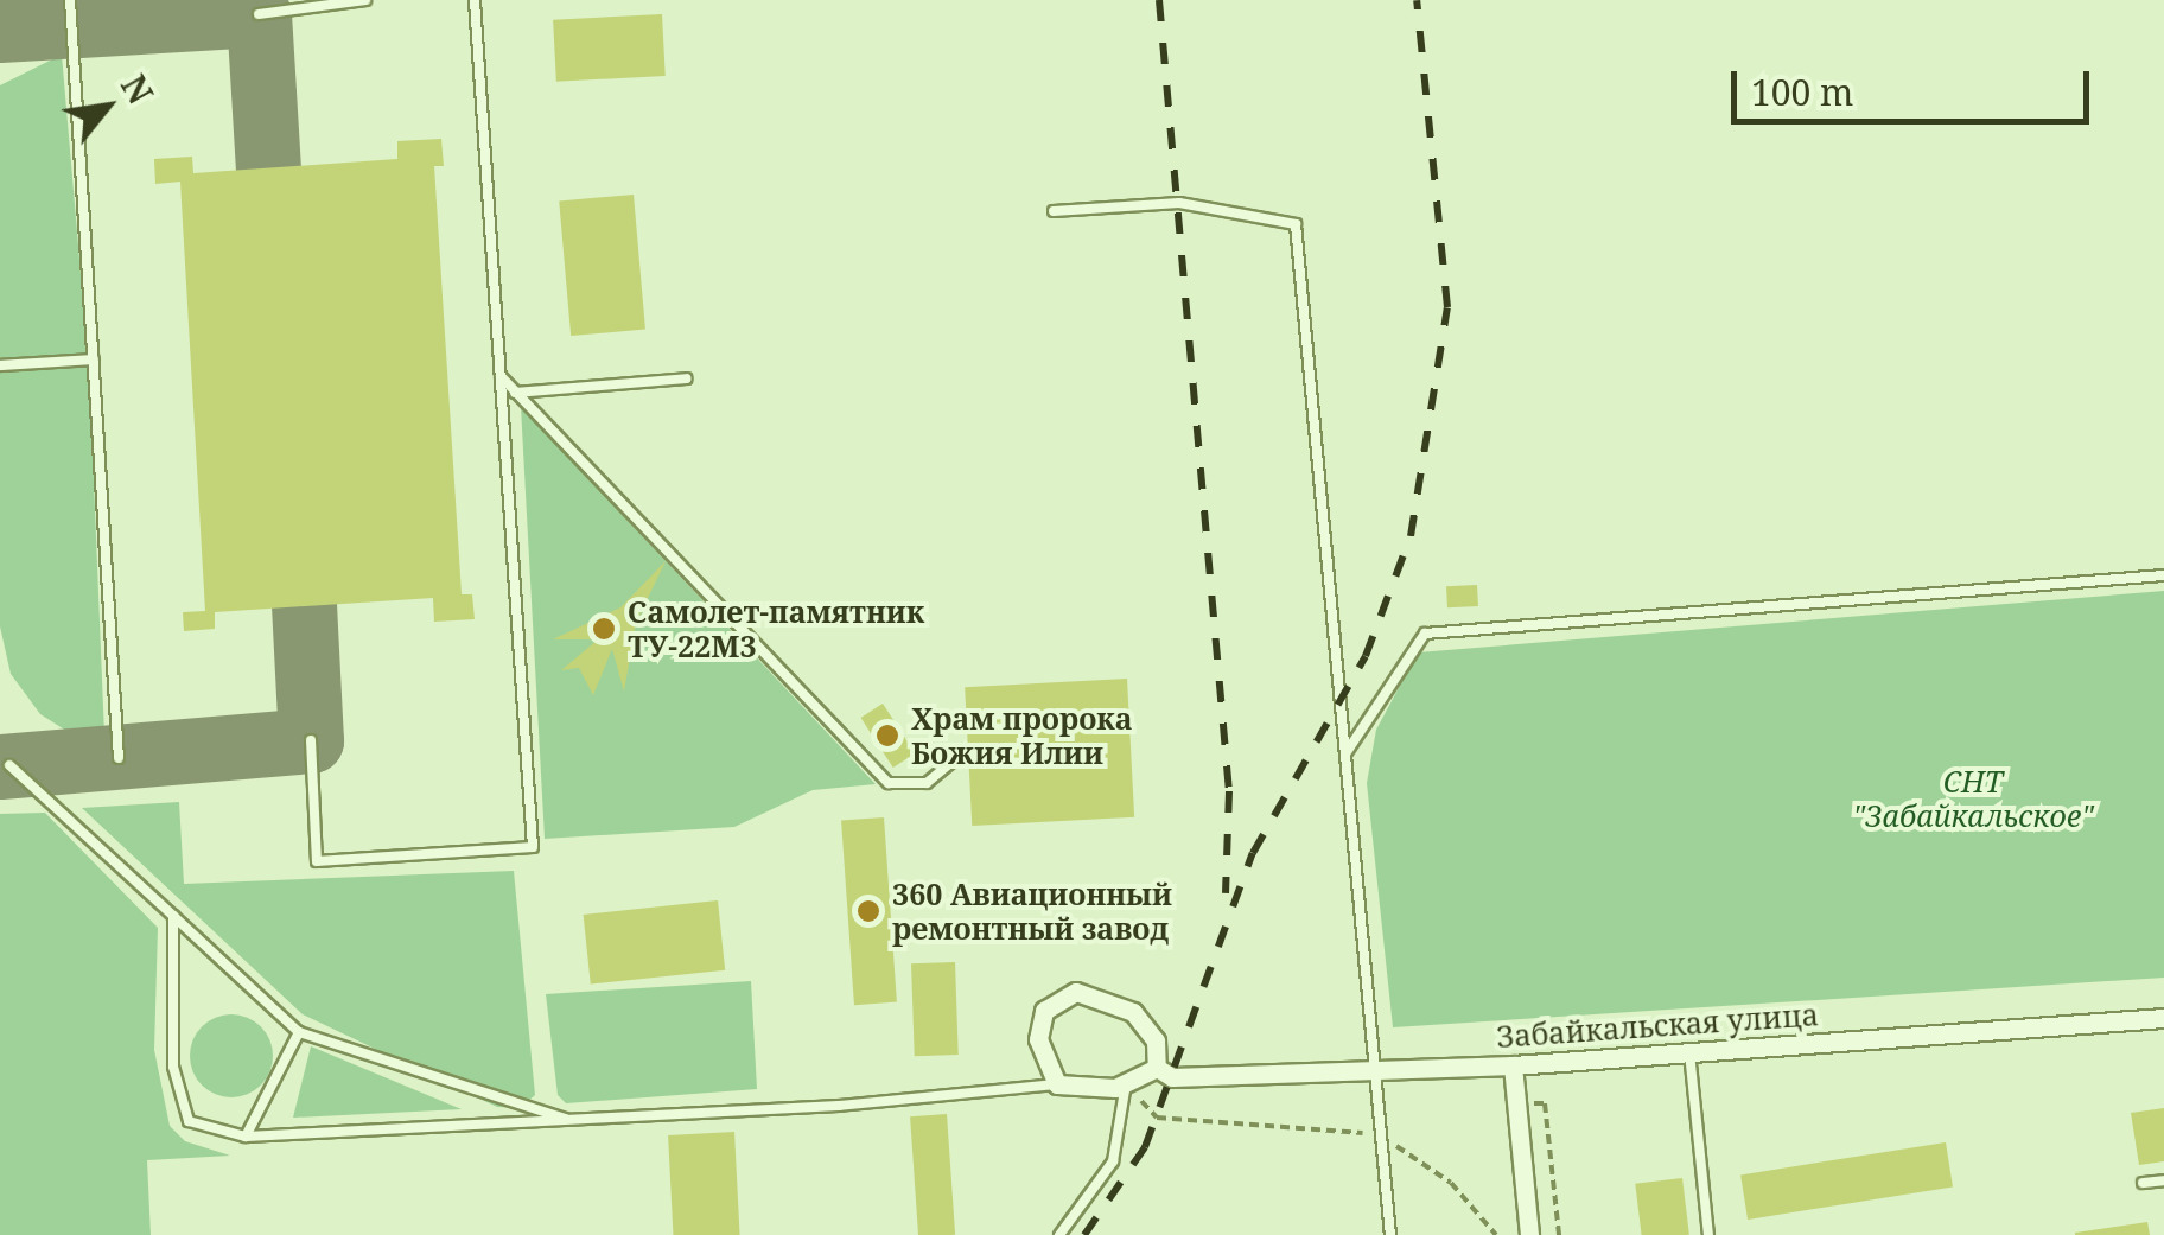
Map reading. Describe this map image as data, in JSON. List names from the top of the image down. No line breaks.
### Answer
{"streets":{"street":["Забайкальская улица"]},"parks":["СНТ \"Забайкальское\""],"places":["Самолет-памятник ТУ-22М3","Храм пророка Божия Илии","360 Авиационный ремонтный завод"],"scale_bar":"100 m","north":"top right"}
